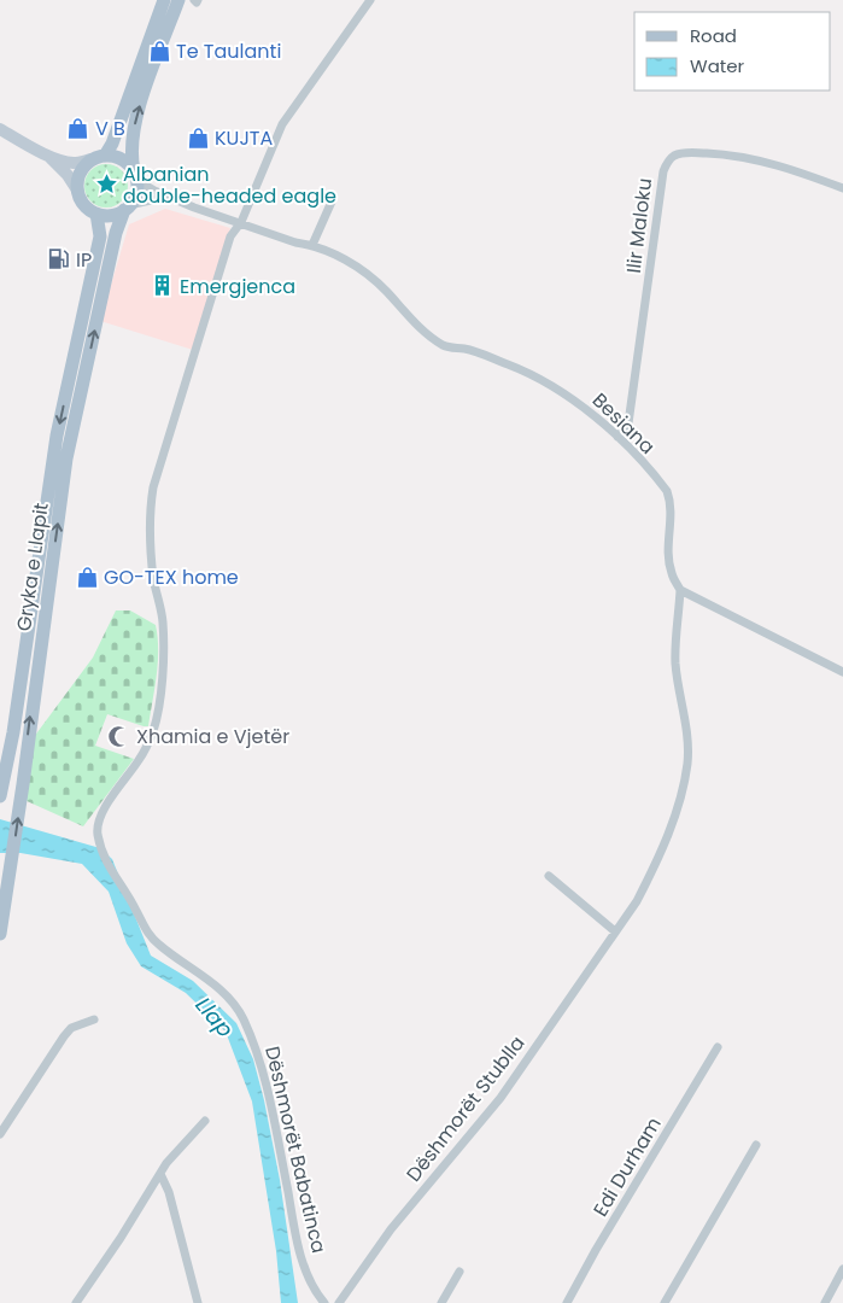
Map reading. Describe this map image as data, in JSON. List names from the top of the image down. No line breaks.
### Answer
{"streets":{"main road":["Gryka e Llapit"],"street":["Ilir Maloku","Besiana","Dëshmorët Stublla","Dëshmorët Babatinca","Edi Durham"]},"crossings":[["Ilir Maloku","Besiana"],["Besiana","Gryka e Llapit"],["Besiana","Dëshmorët Stublla"],["Besiana","Dëshmorët Babatinca"]],"water":["Llap"],"places":{"shop":["Te Taulanti","V B","KUJTA","GO-TEX home"],"place":["Albanian double-headed eagle"],"fuel station":["IP"],"building":["Emergjenca"],"mosque":["Xhamia e Vjetër"]},"legend":["Road","Water"]}
